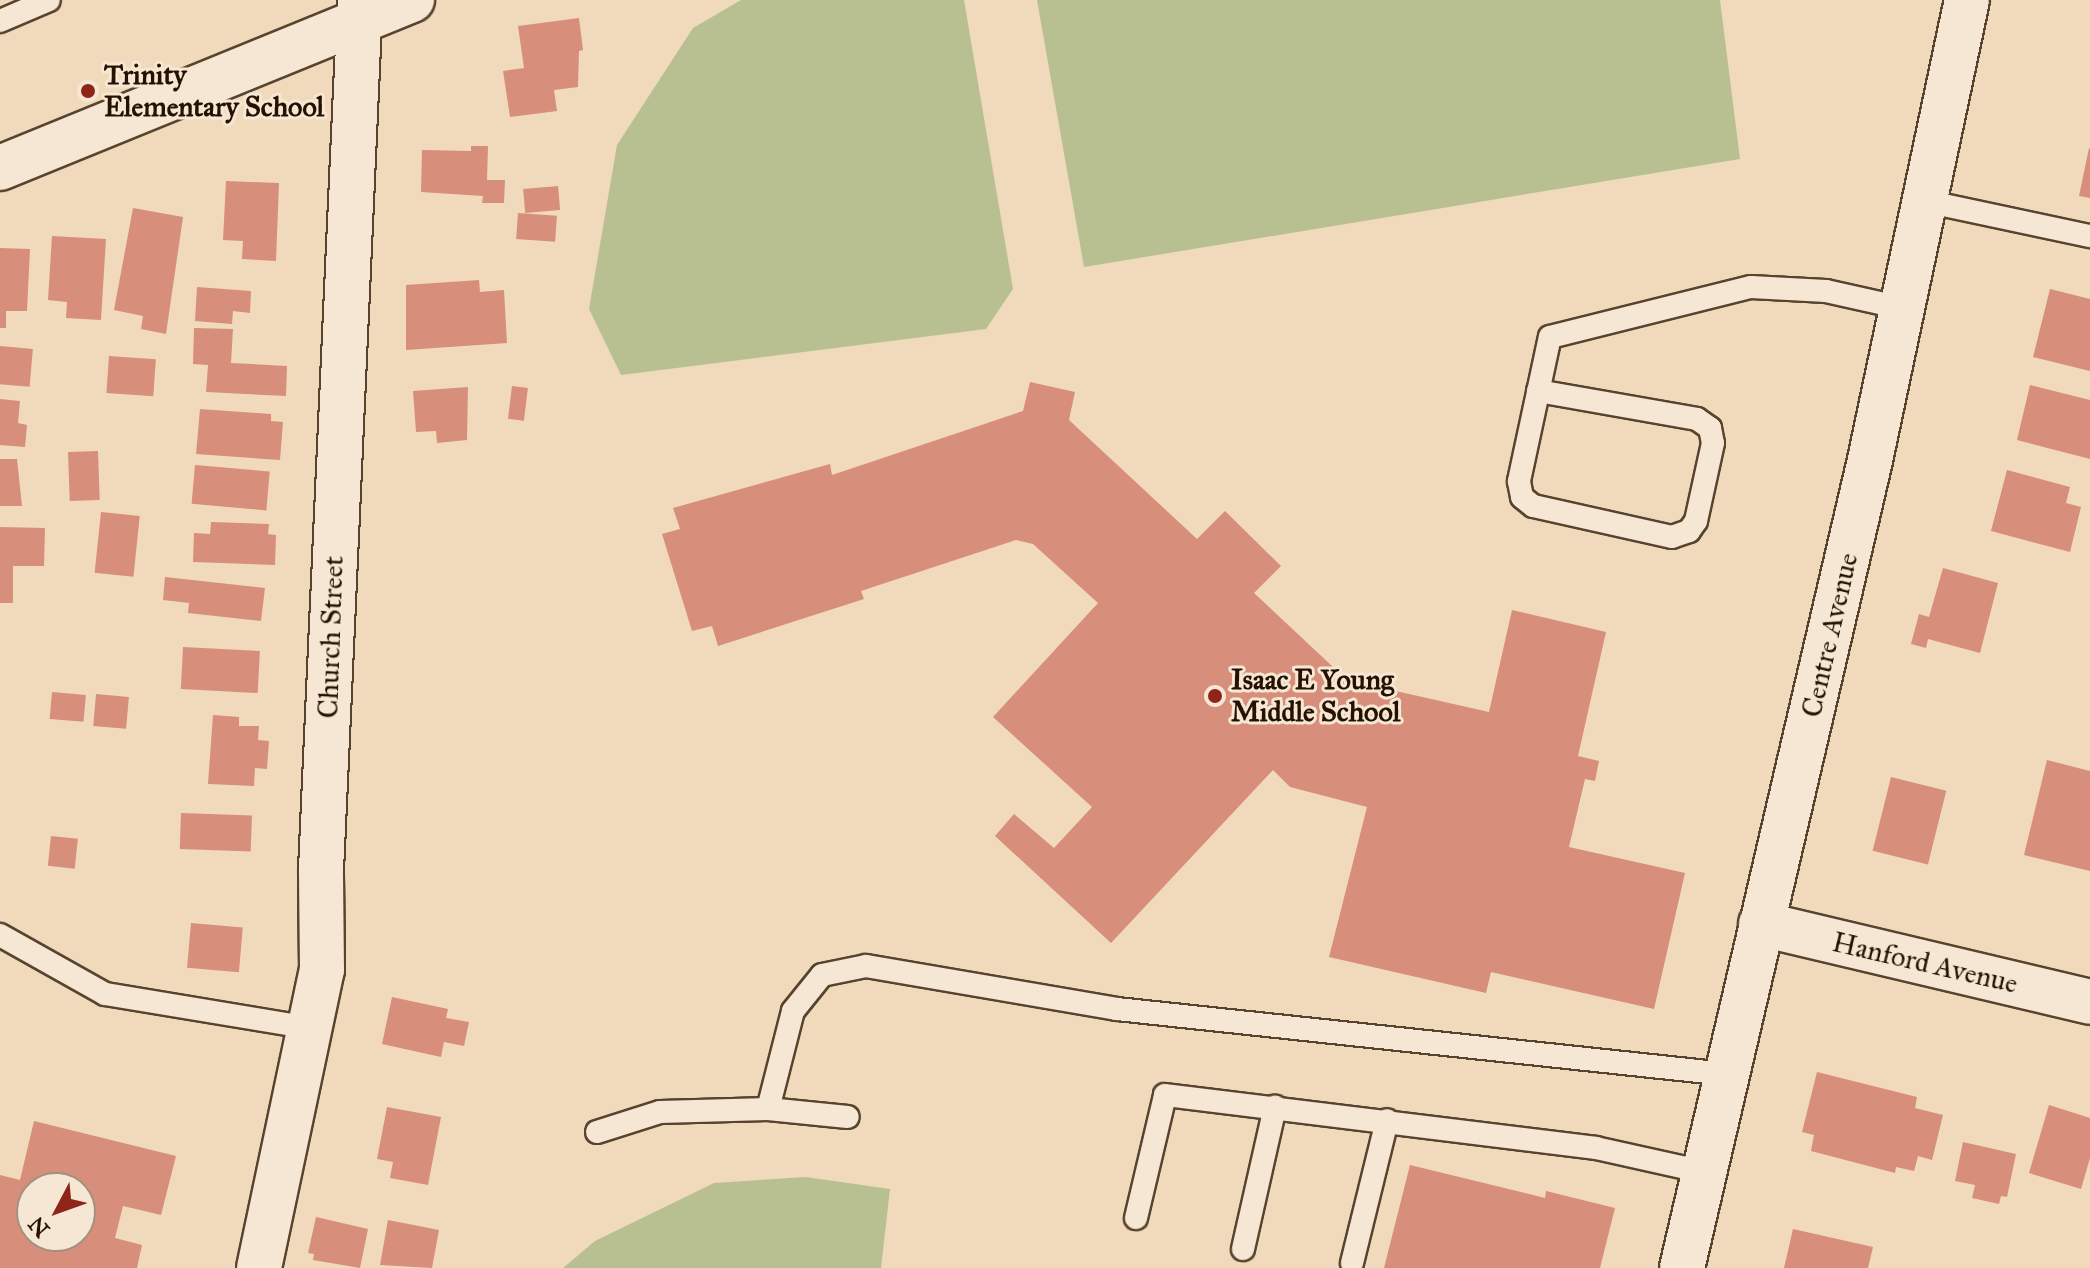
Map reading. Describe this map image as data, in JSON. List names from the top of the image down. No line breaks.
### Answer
{"streets":{"street":["Centre Avenue","Church Street","Hanford Avenue"]},"crossings":[["Centre Avenue","Hanford Avenue"]],"places":["Trinity Elementary School","Isaac E Young Middle School"],"north":"bottom left"}
